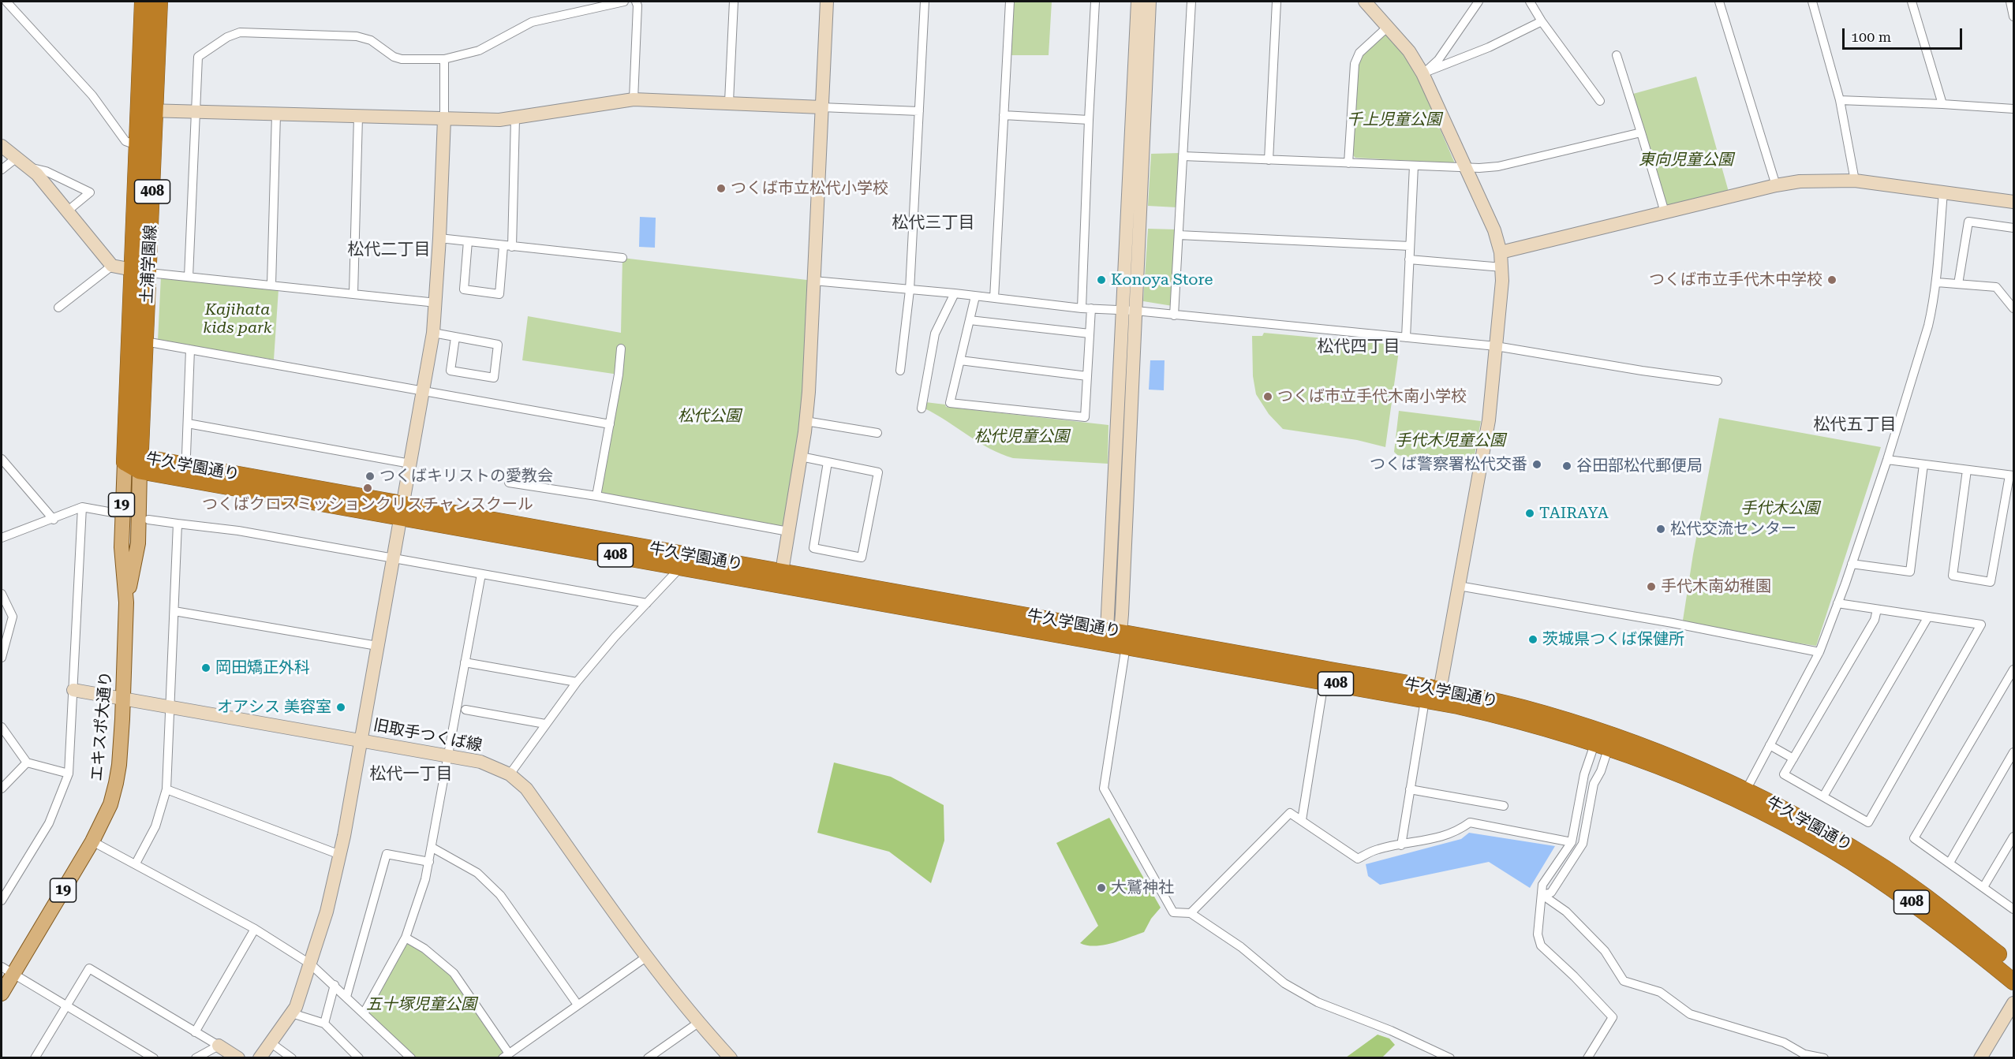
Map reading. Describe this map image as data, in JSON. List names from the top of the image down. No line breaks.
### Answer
{"streets":{"highway":["408","土浦学園線","牛久学園通り"],"main road":["19","エキスポ大通り"],"street":["旧取手つくば線"]},"crossings":[["土浦学園線","牛久学園通り"],["土浦学園線","エキスポ大通り"],["牛久学園通り","エキスポ大通り"],["エキスポ大通り","旧取手つくば線"]],"districts":["松代三丁目","松代二丁目","松代四丁目","松代五丁目","松代一丁目"],"parks":["千上児童公園","東向児童公園","Kajihata kids park","松代公園","松代児童公園","手代木児童公園","手代木公園","五十塚児童公園"],"places":["つくば市立松代小学校","Konoya Store","つくば市立手代木中学校","つくば市立手代木南小学校","つくば警察署松代交番","谷田部松代郵便局","つくばキリストの愛教会","つくばクロスミッションクリスチャンスクール","TAIRAYA","松代交流センター","手代木南幼稚園","茨城県つくば保健所","岡田矯正外科","オアシス 美容室","大鷲神社"],"scale_bar":"100 m"}
